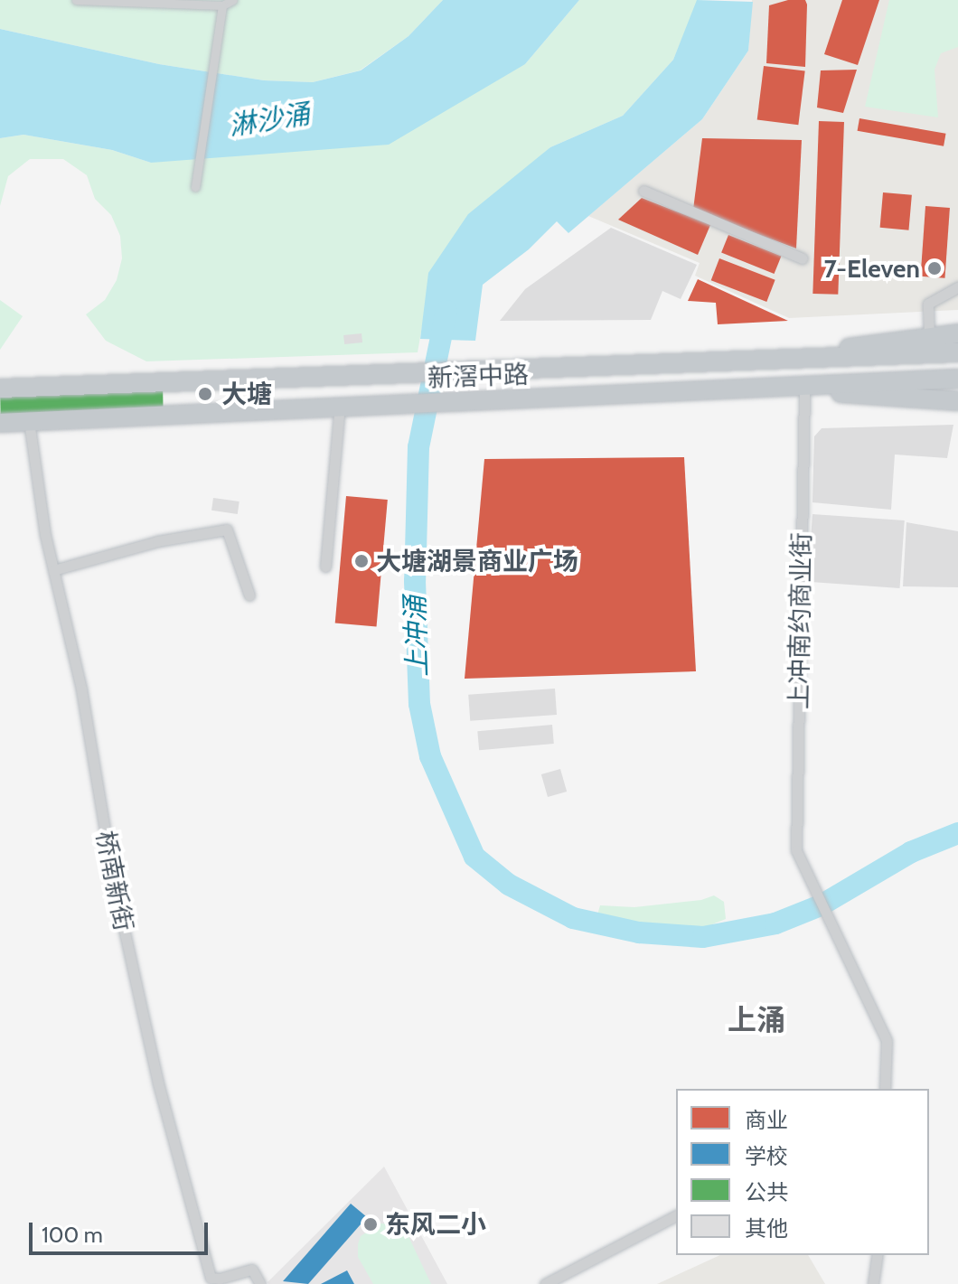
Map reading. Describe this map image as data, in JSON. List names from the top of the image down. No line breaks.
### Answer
{"streets":{"highway":["新滘中路"],"street":["上冲南约商业街","桥南新街"]},"crossings":[["新滘中路","桥南新街"]],"districts":["上涌"],"water":["淋沙涌","上冲涌"],"places":["7-Eleven","大塘","大塘湖景商业广场","东风二小"],"legend":["商业","学校","公共","其他"],"scale_bar":"100 m"}
